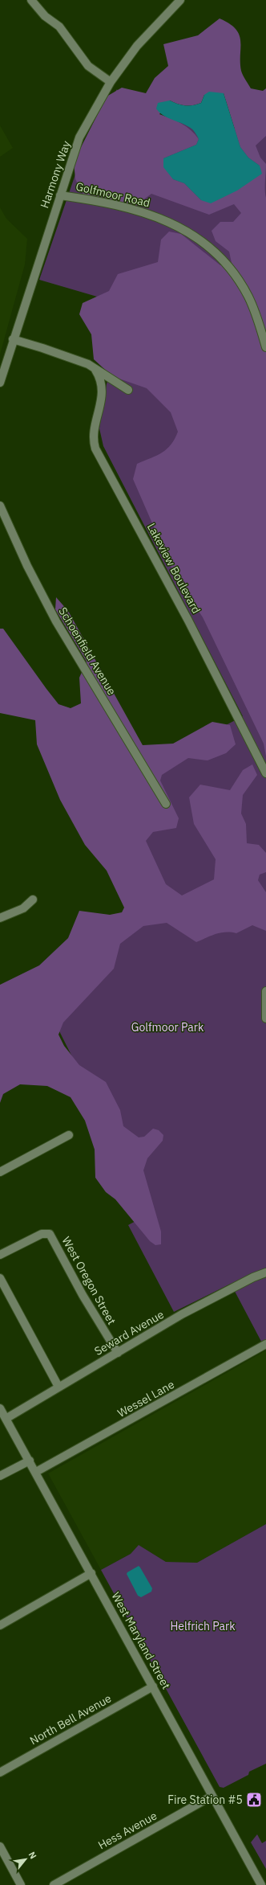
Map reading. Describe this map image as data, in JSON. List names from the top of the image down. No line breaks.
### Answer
{"streets":{"street":["Harmony Way","Golfmoor Road","Lakeview Boulevard","Schoenfield Avenue","West Oregon Street","Seward Avenue","Wessel Lane","West Maryland Street","North Bell Avenue","Hess Avenue"]},"crossings":[["Harmony Way","Golfmoor Road"],["West Oregon Street","Seward Avenue"],["Seward Avenue","West Maryland Street"],["Wessel Lane","West Maryland Street"],["West Maryland Street","North Bell Avenue"],["West Maryland Street","Hess Avenue"]],"parks":["Golfmoor Park","Helfrich Park"],"places":{"public building":["Fire Station #5"]},"north":"top right"}
